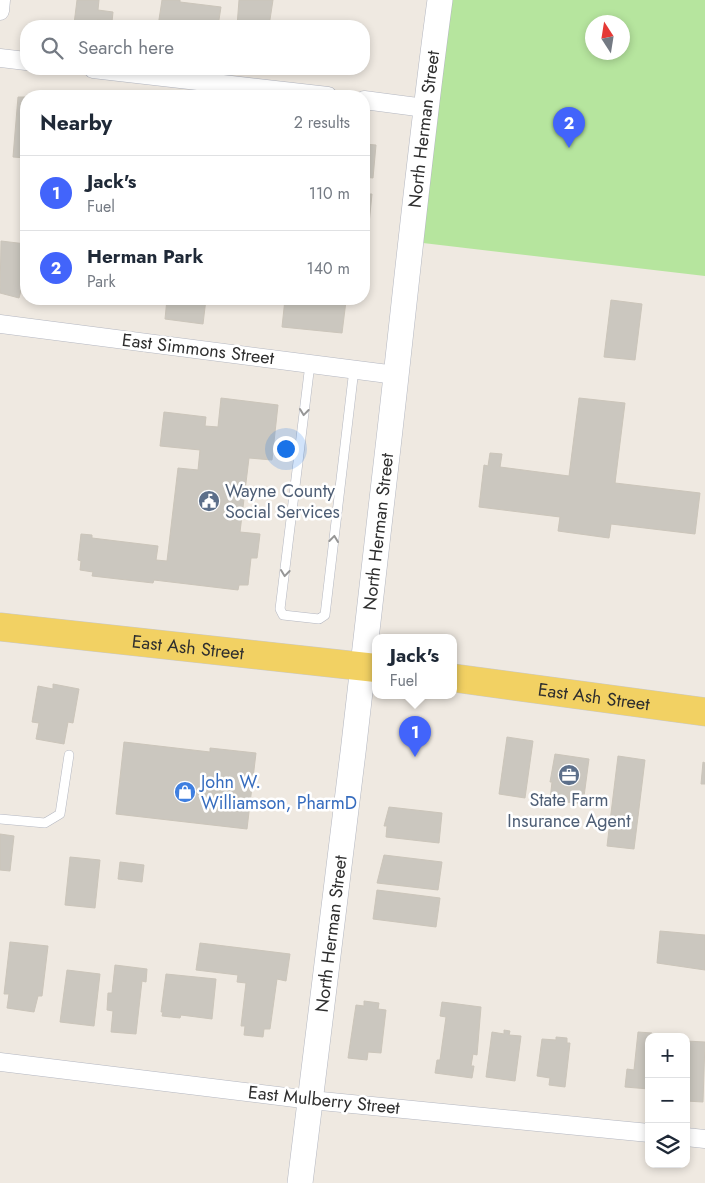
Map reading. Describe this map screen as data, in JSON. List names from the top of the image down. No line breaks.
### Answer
{"streets":{"main road":["North Herman Street","East Ash Street"],"street":["East Simmons Street","East Mulberry Street"]},"crossings":[["North Herman Street","East Simmons Street"],["North Herman Street","East Ash Street"],["North Herman Street","East Mulberry Street"]],"places":{"public building":["Wayne County Social Services"],"office":["State Farm Insurance Agent"],"shop":["John W. Williamson, PharmD"]},"north":"top","page":{"search":"Search here","heading":["Nearby","2 results"],"pins":["2","1"],"list":[{"mark":"1","name":"Jack's","note":"Fuel","value":"110 m"},{"mark":"2","name":"Herman Park","note":"Park","value":"140 m"}],"popup":["Jack's","Fuel"],"map_buttons":["+","−"]}}
